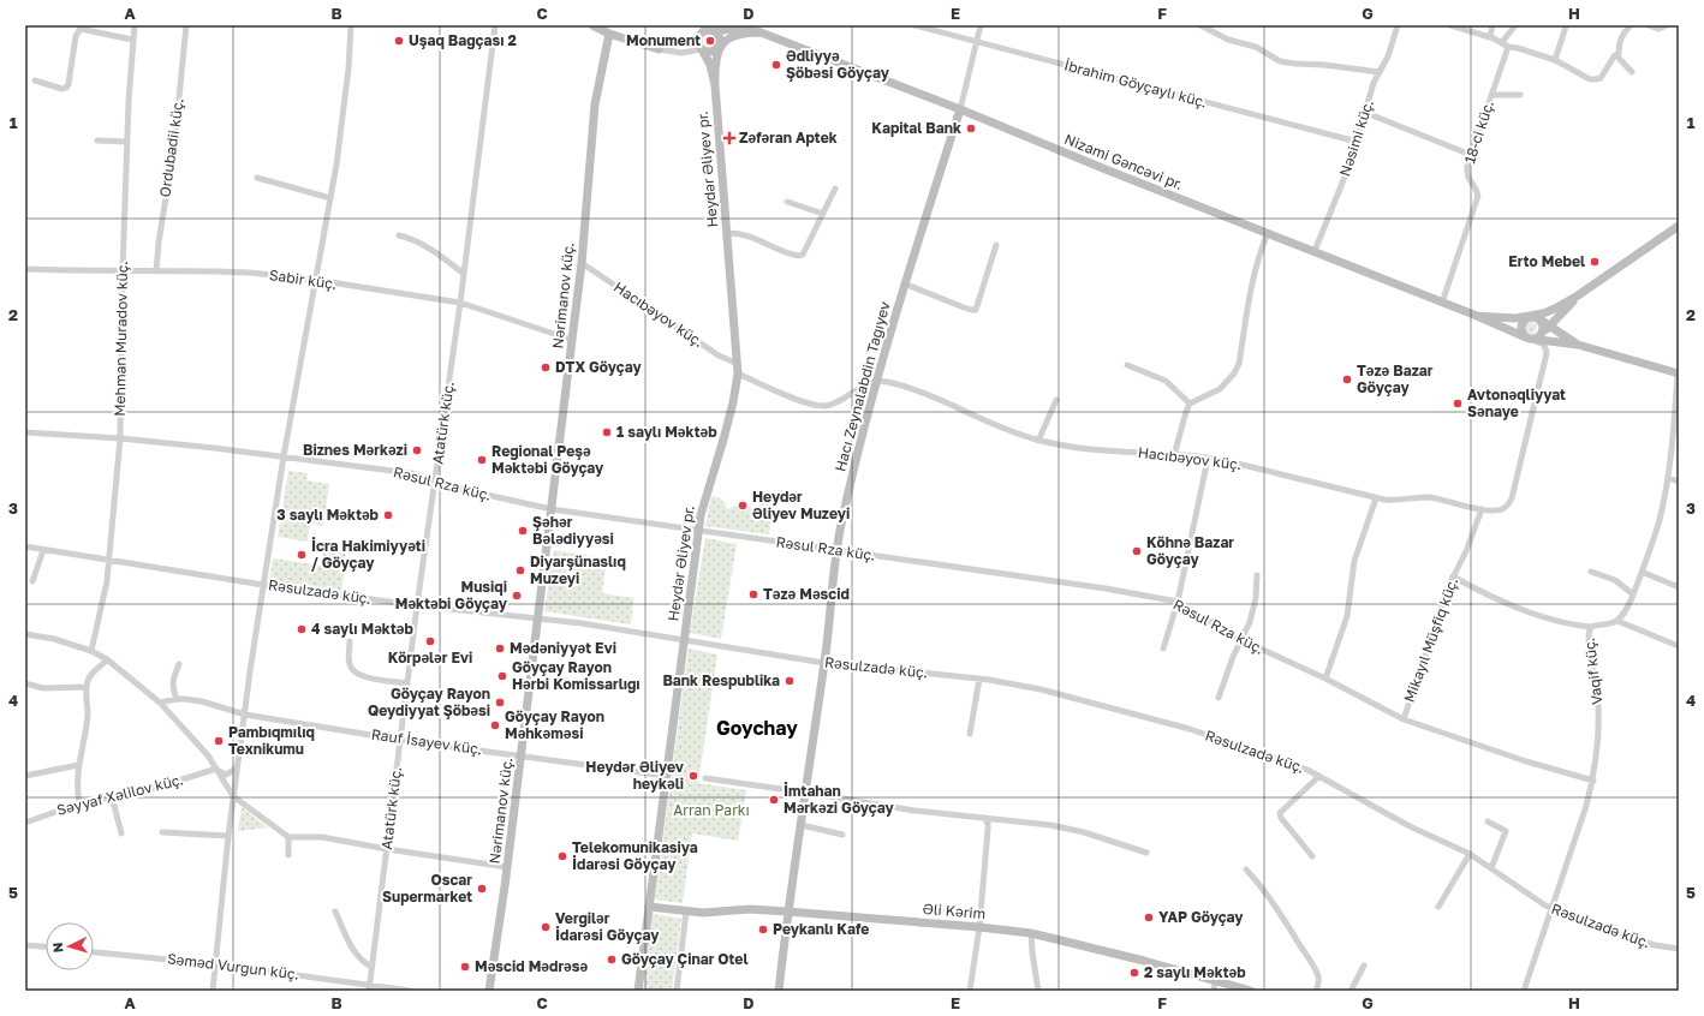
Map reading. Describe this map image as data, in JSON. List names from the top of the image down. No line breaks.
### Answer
{"streets":{"main road":["Nizami Gəncəvi pr.","Heydər Əliyev pr.","Nərimanov küç.","Hacı Zeynalabdin Tağıyev","Əli Kərim"],"street":["İbrahim Göyçaylı küç.","18-ci küç.","Nəsimi küç.","Ordubadii küç.","Sabir küç.","Hacıbəyov küç.","Mehman Muradov küç.","Atatürk küç.","Rəsul Rza küç.","Rəsulzadə küç.","Mikayıl Müşfiq küç.","Vaqif küç.","Rauf İsayev küç.","Səyyaf Xəlilov küç.","Səməd Vurğun küç."]},"crossings":[["İbrahim Göyçaylı küç.","Nəsimi küç."],["18-ci küç.","Nizami Gəncəvi pr."],["Nəsimi küç.","Nizami Gəncəvi pr."],["Ordubadii küç.","Sabir küç."],["Nizami Gəncəvi pr.","Hacı Zeynalabdin Tağıyev"],["Heydər Əliyev pr.","Hacıbəyov küç."],["Heydər Əliyev pr.","Rəsul Rza küç."],["Heydər Əliyev pr.","Rəsulzadə küç."],["Heydər Əliyev pr.","Rauf İsayev küç."],["Heydər Əliyev pr.","Əli Kərim"],["Sabir küç.","Nərimanov küç."],["Sabir küç.","Mehman Muradov küç."],["Sabir küç.","Atatürk küç."],["Nərimanov küç.","Hacıbəyov küç."],["Nərimanov küç.","Rəsul Rza küç."],["Nərimanov küç.","Rəsulzadə küç."],["Nərimanov küç.","Rauf İsayev küç."],["Hacıbəyov küç.","Hacı Zeynalabdin Tağıyev"],["Hacıbəyov küç.","Mikayıl Müşfiq küç."],["Mehman Muradov küç.","Rəsul Rza küç."],["Mehman Muradov küç.","Rəsulzadə küç."],["Hacı Zeynalabdin Tağıyev","Rəsul Rza küç."],["Hacı Zeynalabdin Tağıyev","Rəsulzadə küç."],["Hacı Zeynalabdin Tağıyev","Əli Kərim"],["Atatürk küç.","Rəsul Rza küç."],["Atatürk küç.","Rəsulzadə küç."],["Atatürk küç.","Rauf İsayev küç."],["Atatürk küç.","Səməd Vurğun küç."],["Rəsul Rza küç.","Mikayıl Müşfiq küç."],["Rəsul Rza küç.","Vaqif küç."],["Rəsulzadə küç.","Vaqif küç."]],"districts":["Goychay"],"parks":["Arran Parkı"],"places":{"other":["Uşaq Bağçası 2","Monument","Ədliyyə Şöbəsi Göyçay","Kapital Bank","Erto Mebel","DTX Göyçay","Təzə Bazar Göyçay","Avtonəqliyyat Sənaye","1 saylı Məktəb","Biznes Mərkəzi","Regional Peşə Məktəbi Göyçay","Heydər Əliyev Muzeyi","3 saylı Məktəb","Şəhər Bələdiyyəsi","Köhnə Bazar Göyçay","İcra Hakimiyyəti / Göyçay","Diyarşünaslıq Muzeyi","Təzə Məscid","Musiqi Məktəbi Göyçay","4 saylı Məktəb","Körpələr Evi","Mədəniyyət Evi","Göyçay Rayon Hərbi Komissarlığı","Bank Respublika","Göyçay Rayon Qeydiyyat Şöbəsi","Göyçay Rayon Məhkəməsi","Pambıqmılıq Texnikumu","Heydər Əliyev heykəli","İmtahan Mərkəzi Göyçay","Telekomunikasiya İdarəsi Göyçay","Oscar Supermarket","YAP Göyçay","Vergilər İdarəsi Göyçay","Peykanlı Kafe","Göyçay Çinar Otel","Məscid Mədrəsə","2 saylı Məktəb"],"health":["Zəfəran Aptek"]},"north":"left","grid":{"columns":["A","B","C","D","E","F","G","H"],"rows":["1","2","3","4","5"]}}
